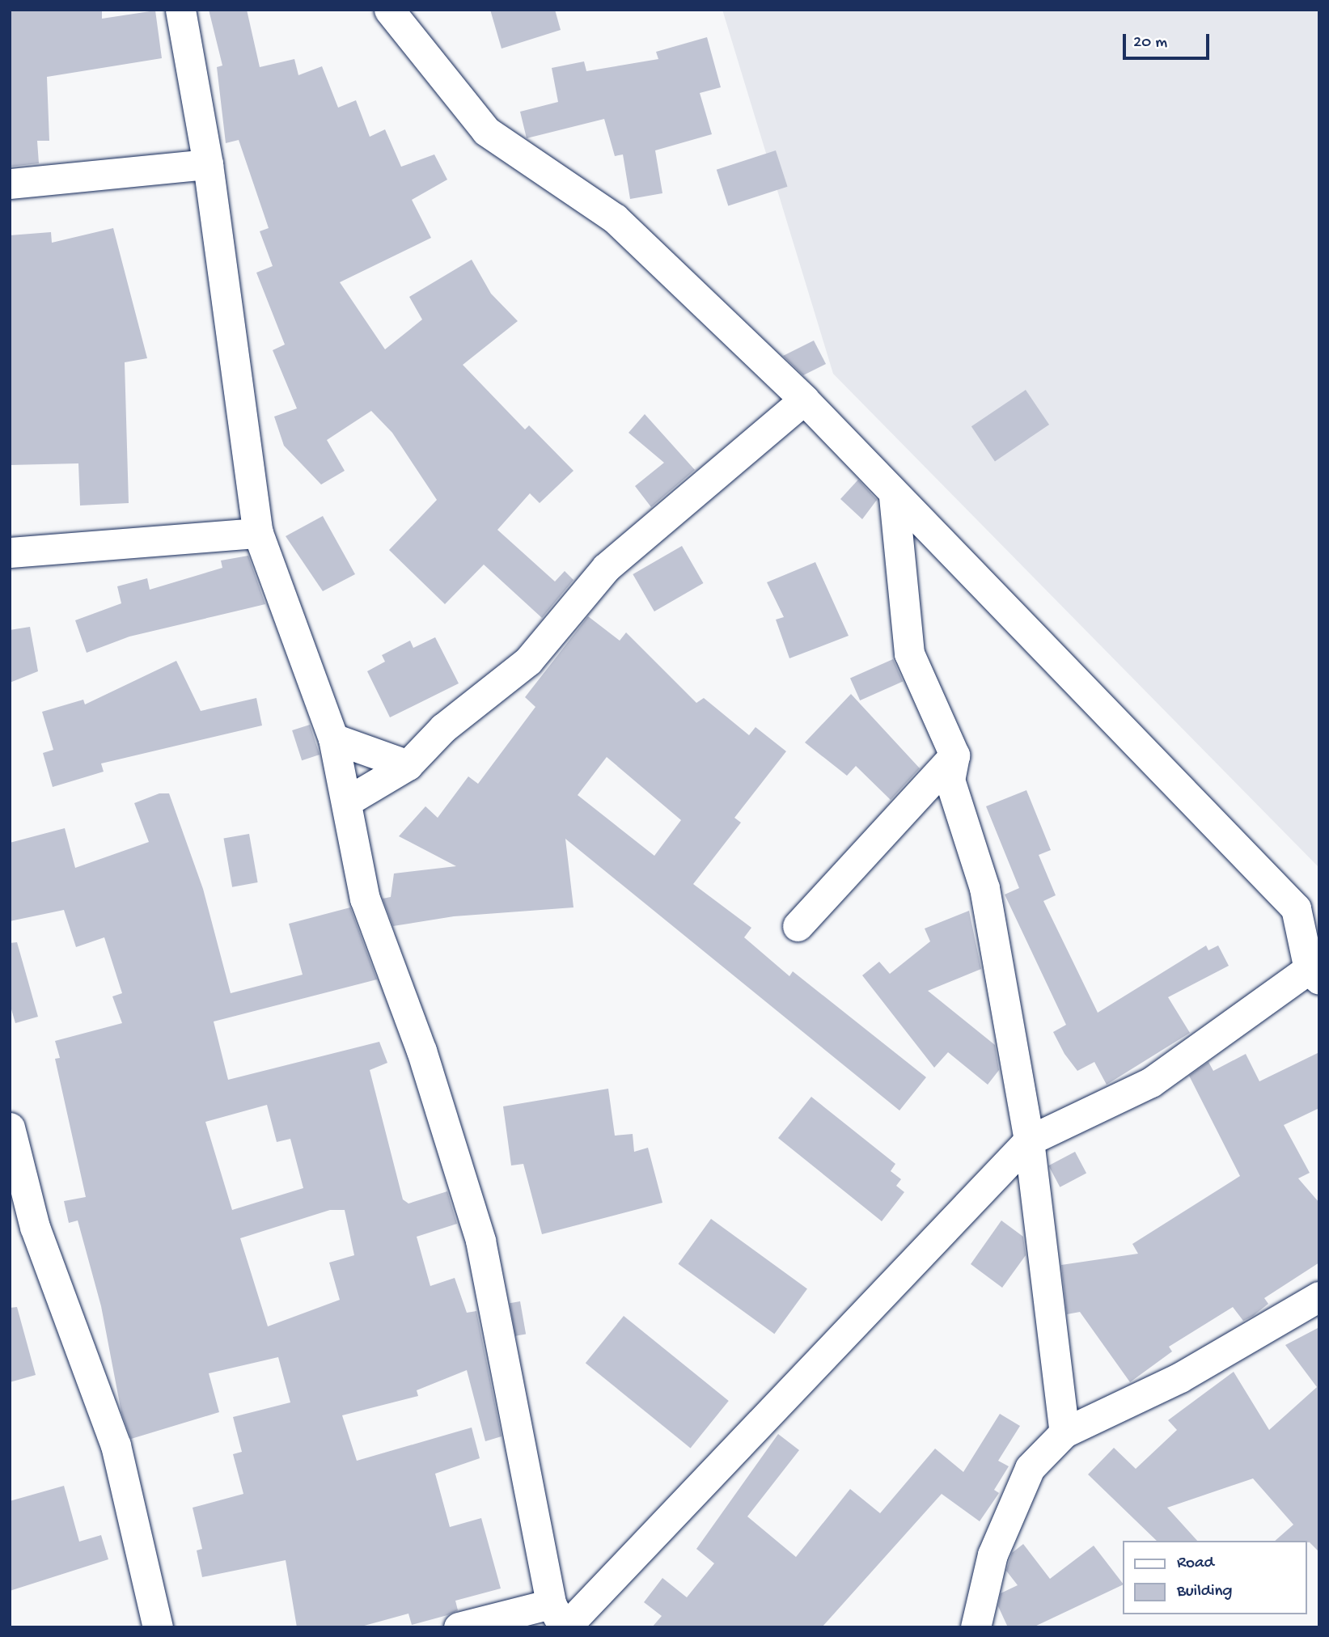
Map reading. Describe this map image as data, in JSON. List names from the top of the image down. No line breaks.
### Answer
{"legend":["Road","Building"],"scale_bar":"20 m"}
